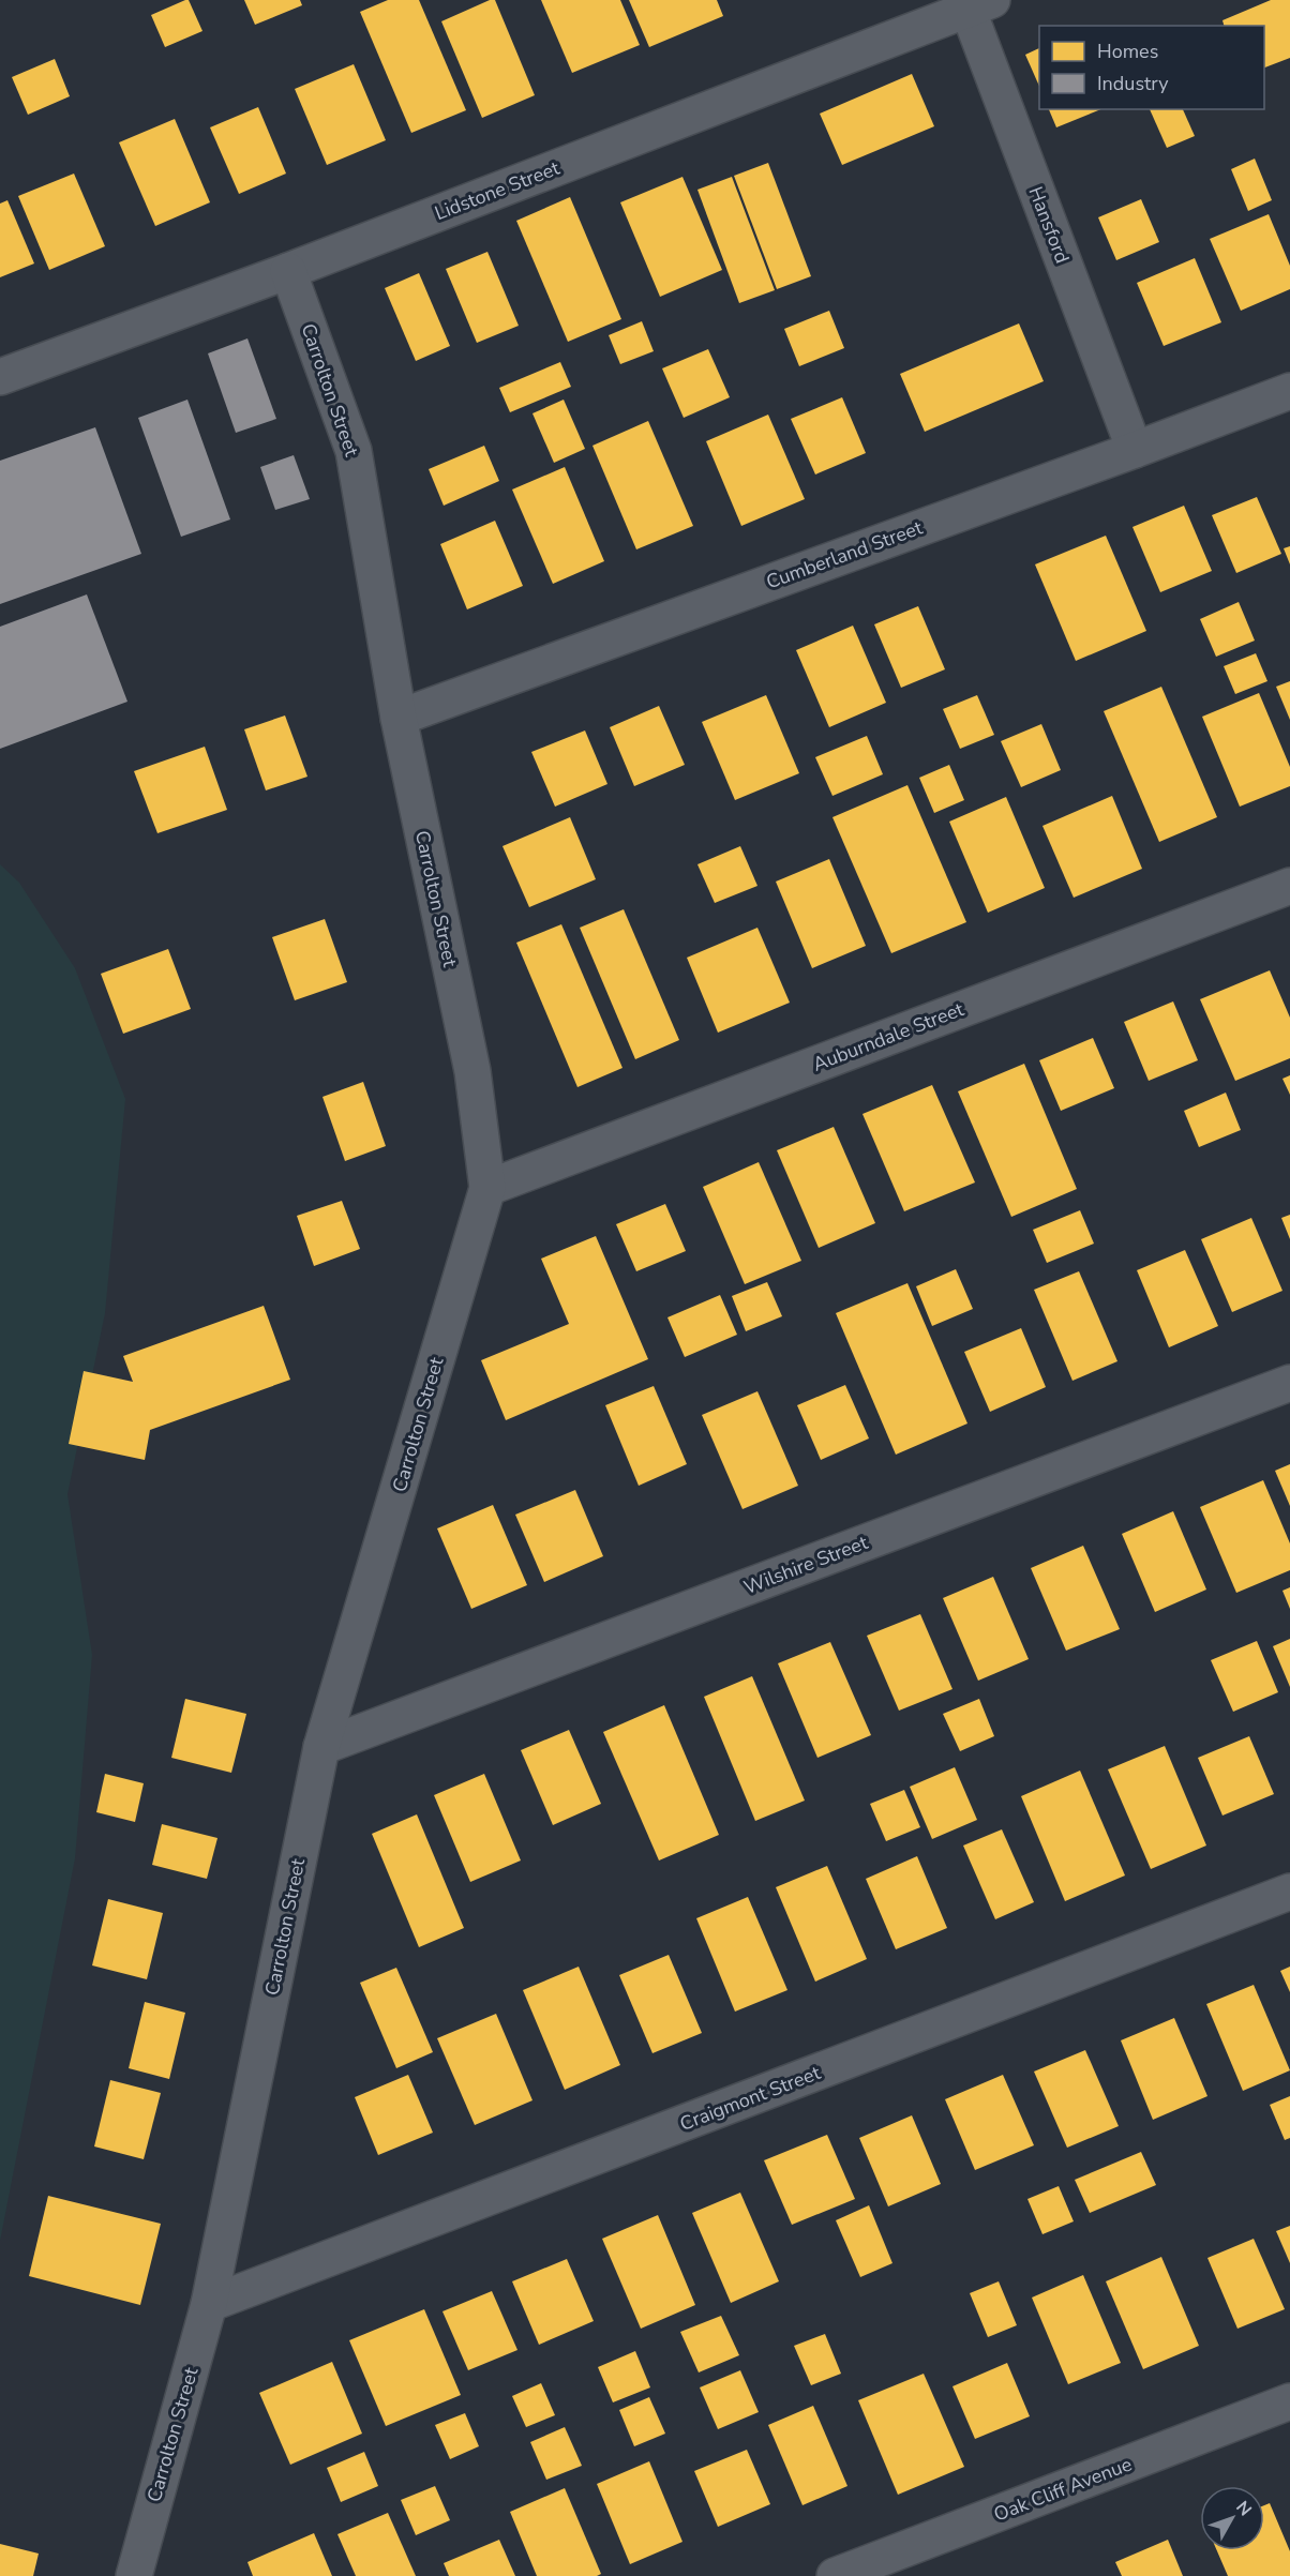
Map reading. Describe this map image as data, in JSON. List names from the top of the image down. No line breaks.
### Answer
{"streets":{"street":["Lidstone Street","Hansford","Carrolton Street","Cumberland Street","Auburndale Street","Wilshire Street","Craigmont Street","Oak Cliff Avenue"]},"crossings":[["Lidstone Street","Hansford"],["Lidstone Street","Carrolton Street"],["Hansford","Cumberland Street"],["Carrolton Street","Cumberland Street"],["Carrolton Street","Auburndale Street"],["Carrolton Street","Wilshire Street"],["Carrolton Street","Craigmont Street"]],"legend":["Homes","Industry"],"north":"top right"}
